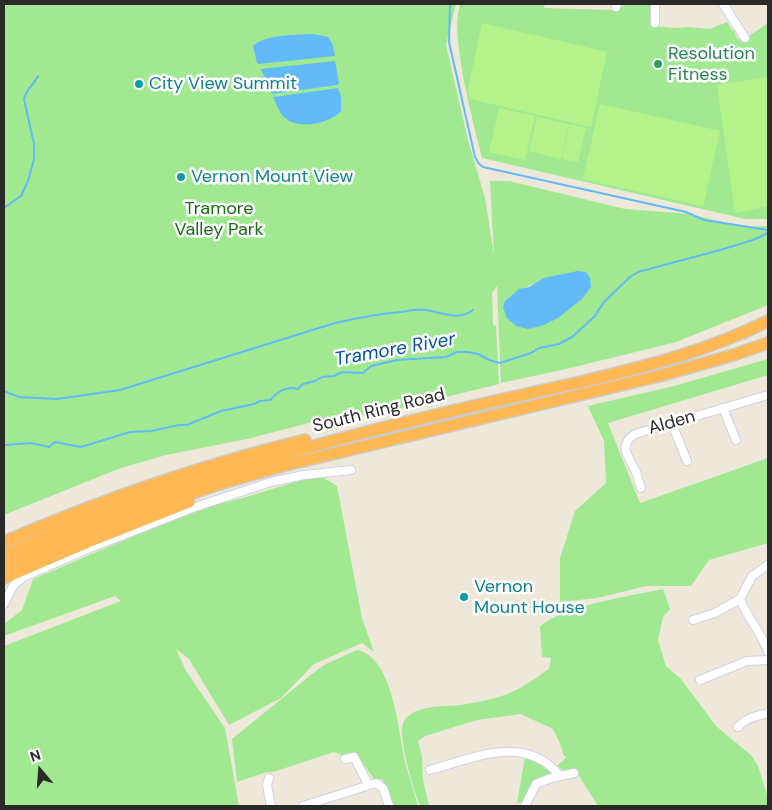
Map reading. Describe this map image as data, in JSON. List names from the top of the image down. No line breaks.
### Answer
{"streets":{"highway":["South Ring Road"],"street":["Alden"]},"water":["Tramore River"],"parks":["Tramore Valley Park"],"places":["Resolution Fitness","City View Summit","Vernon Mount View","Vernon Mount House"],"north":"top"}
